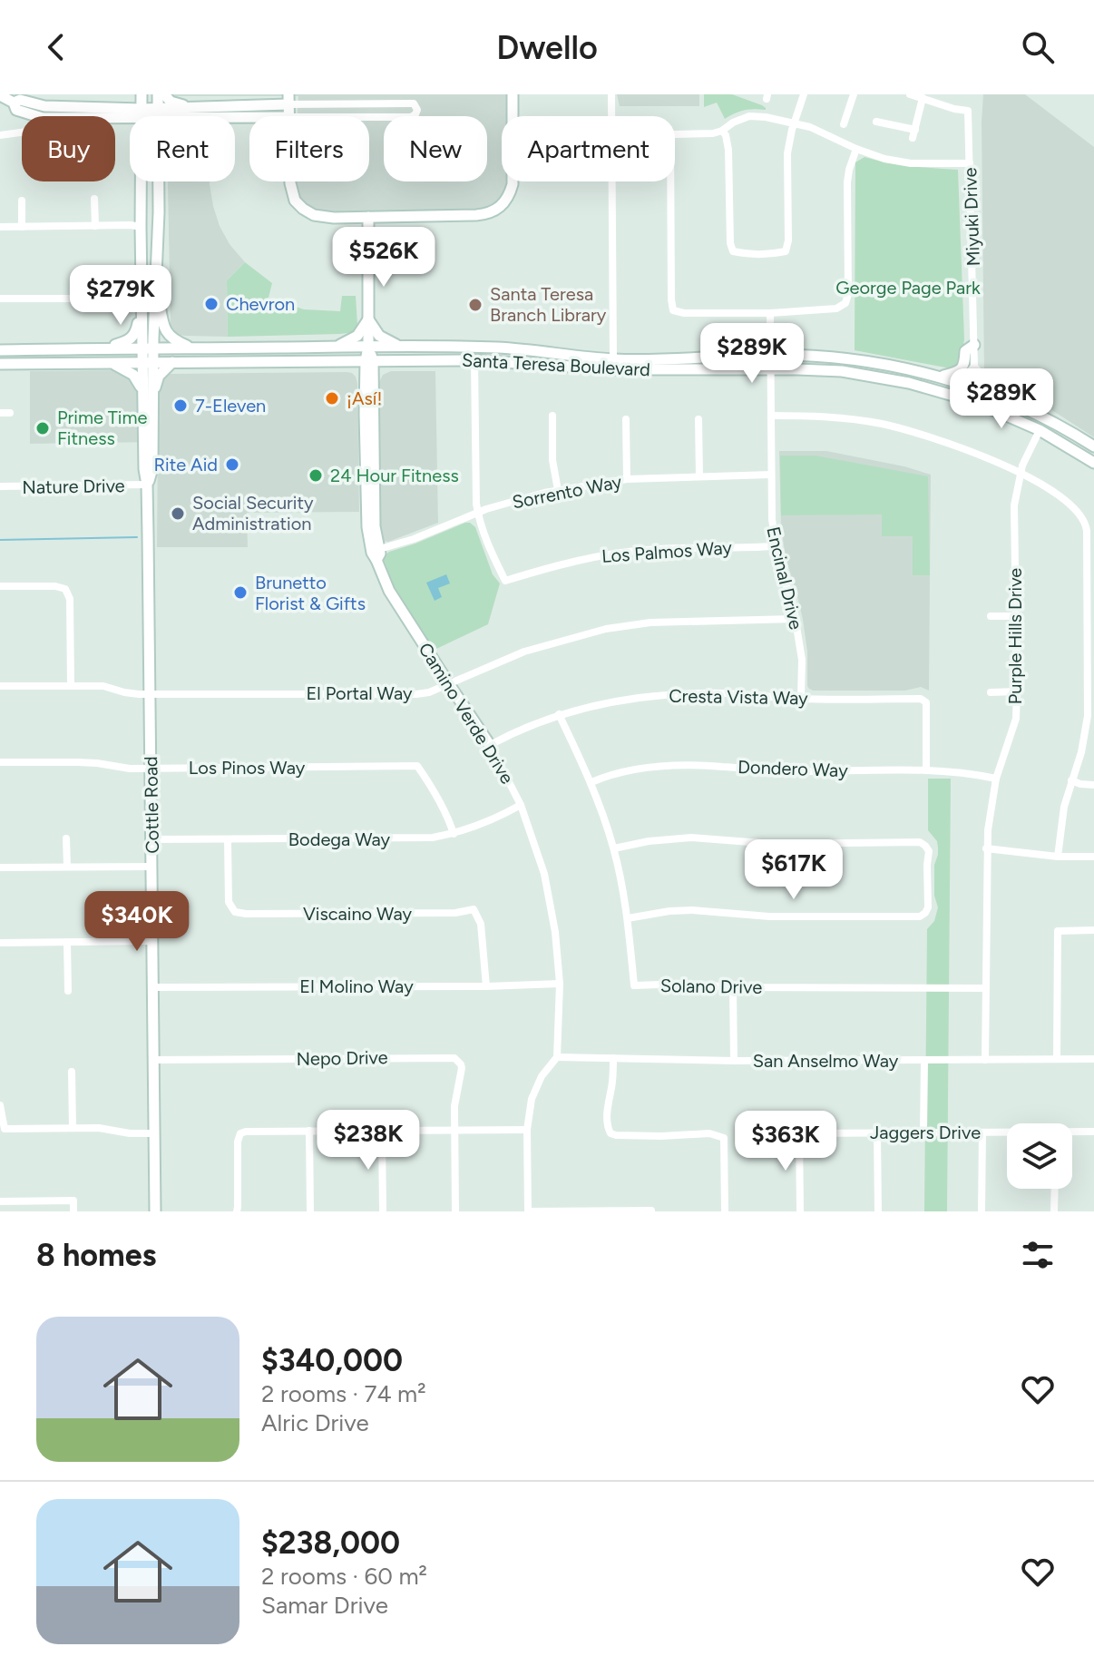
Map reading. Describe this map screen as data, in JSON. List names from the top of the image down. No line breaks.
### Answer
{"streets":{"main road":["Santa Teresa Boulevard","Camino Verde Drive","Cottle Road"],"street":["Miyuki Drive","Nature Drive","Sorrento Way","Los Palmos Way","Encinal Drive","Purple Hills Drive","El Portal Way","Cresta Vista Way","Los Pinos Way","Dondero Way","Bodega Way","Viscaino Way","El Molino Way","Solano Drive","Nepo Drive","San Anselmo Way","Jaggers Drive"]},"crossings":[["Miyuki Drive","Santa Teresa Boulevard"],["Santa Teresa Boulevard","Encinal Drive"],["Santa Teresa Boulevard","Purple Hills Drive"],["Santa Teresa Boulevard","Camino Verde Drive"],["Santa Teresa Boulevard","Cottle Road"],["Nature Drive","Cottle Road"],["Sorrento Way","Los Palmos Way"],["Sorrento Way","Encinal Drive"],["Sorrento Way","Camino Verde Drive"],["Los Palmos Way","Encinal Drive"],["Encinal Drive","El Portal Way"],["Encinal Drive","Cresta Vista Way"],["Purple Hills Drive","Dondero Way"],["Purple Hills Drive","Solano Drive"],["Purple Hills Drive","San Anselmo Way"],["El Portal Way","Camino Verde Drive"],["El Portal Way","Cottle Road"],["Cresta Vista Way","Camino Verde Drive"],["Cresta Vista Way","Dondero Way"],["Cresta Vista Way","Solano Drive"],["Camino Verde Drive","Bodega Way"],["Camino Verde Drive","El Molino Way"],["Camino Verde Drive","San Anselmo Way"],["Los Pinos Way","Cottle Road"],["Los Pinos Way","Bodega Way"],["Dondero Way","Solano Drive"],["Cottle Road","Bodega Way"],["Cottle Road","El Molino Way"],["Cottle Road","Nepo Drive"],["Bodega Way","Viscaino Way"],["Viscaino Way","El Molino Way"]],"parks":["George Page Park"],"places":["Chevron","Santa Teresa Branch Library","¡Así!","7-Eleven","Prime Time Fitness","Rite Aid","24 Hour Fitness","Social Security Administration","Brunetto Florist & Gifts"],"page":{"header":"Dwello","chip":["Buy","Rent","Filters","New","Apartment"],"price":["$526K","$279K","$289K","$289K","$617K","$340K","$238K","$363K"],"heading":"8 homes","list":[{"name":"$340,000","note":"2 rooms · 74 m² · Alric Drive"},{"name":"$238,000","note":"2 rooms · 60 m² · Samar Drive"}]}}
